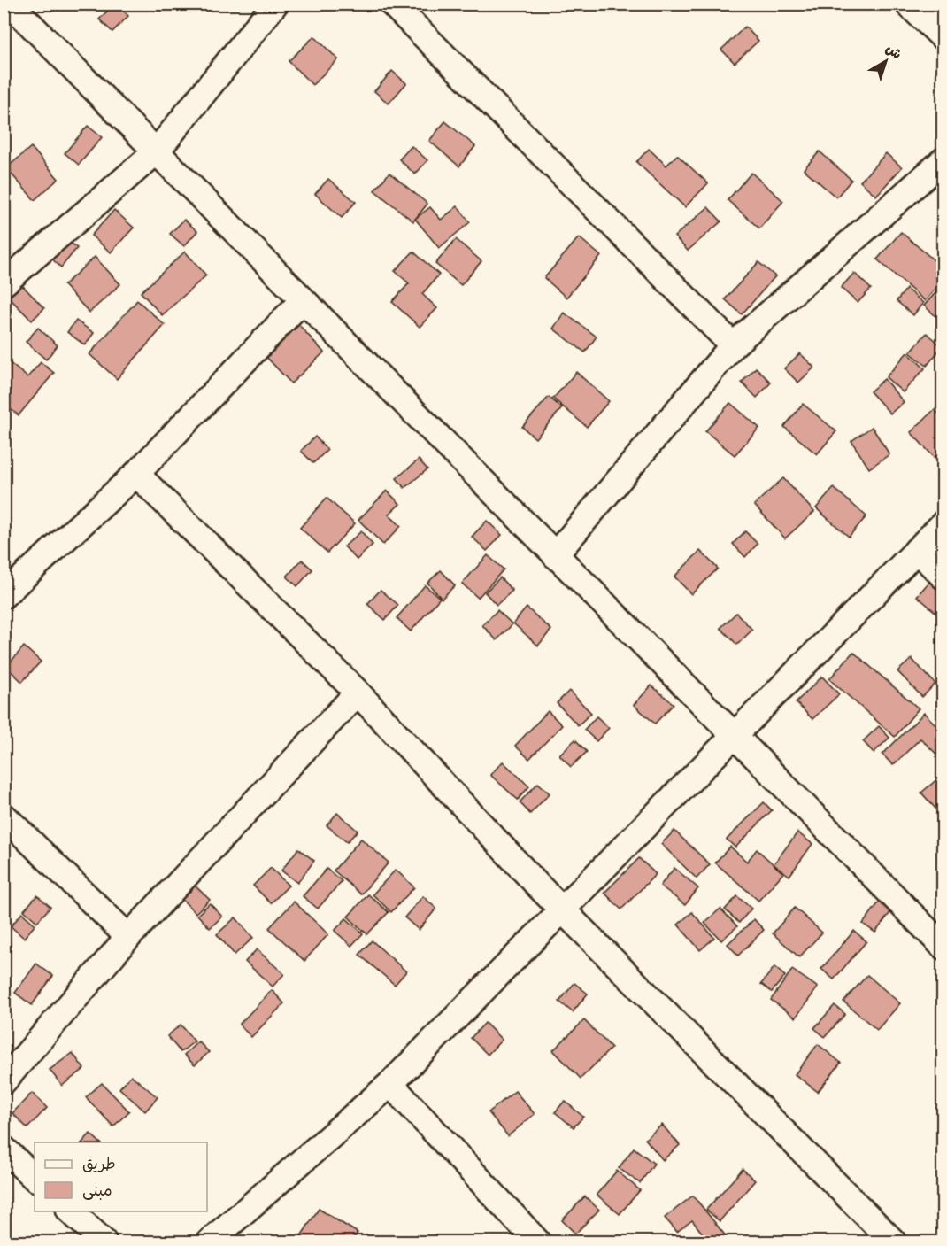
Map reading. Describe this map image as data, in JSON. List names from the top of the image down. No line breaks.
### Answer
{"legend":["طريق","مبنى"],"north":"top right"}
